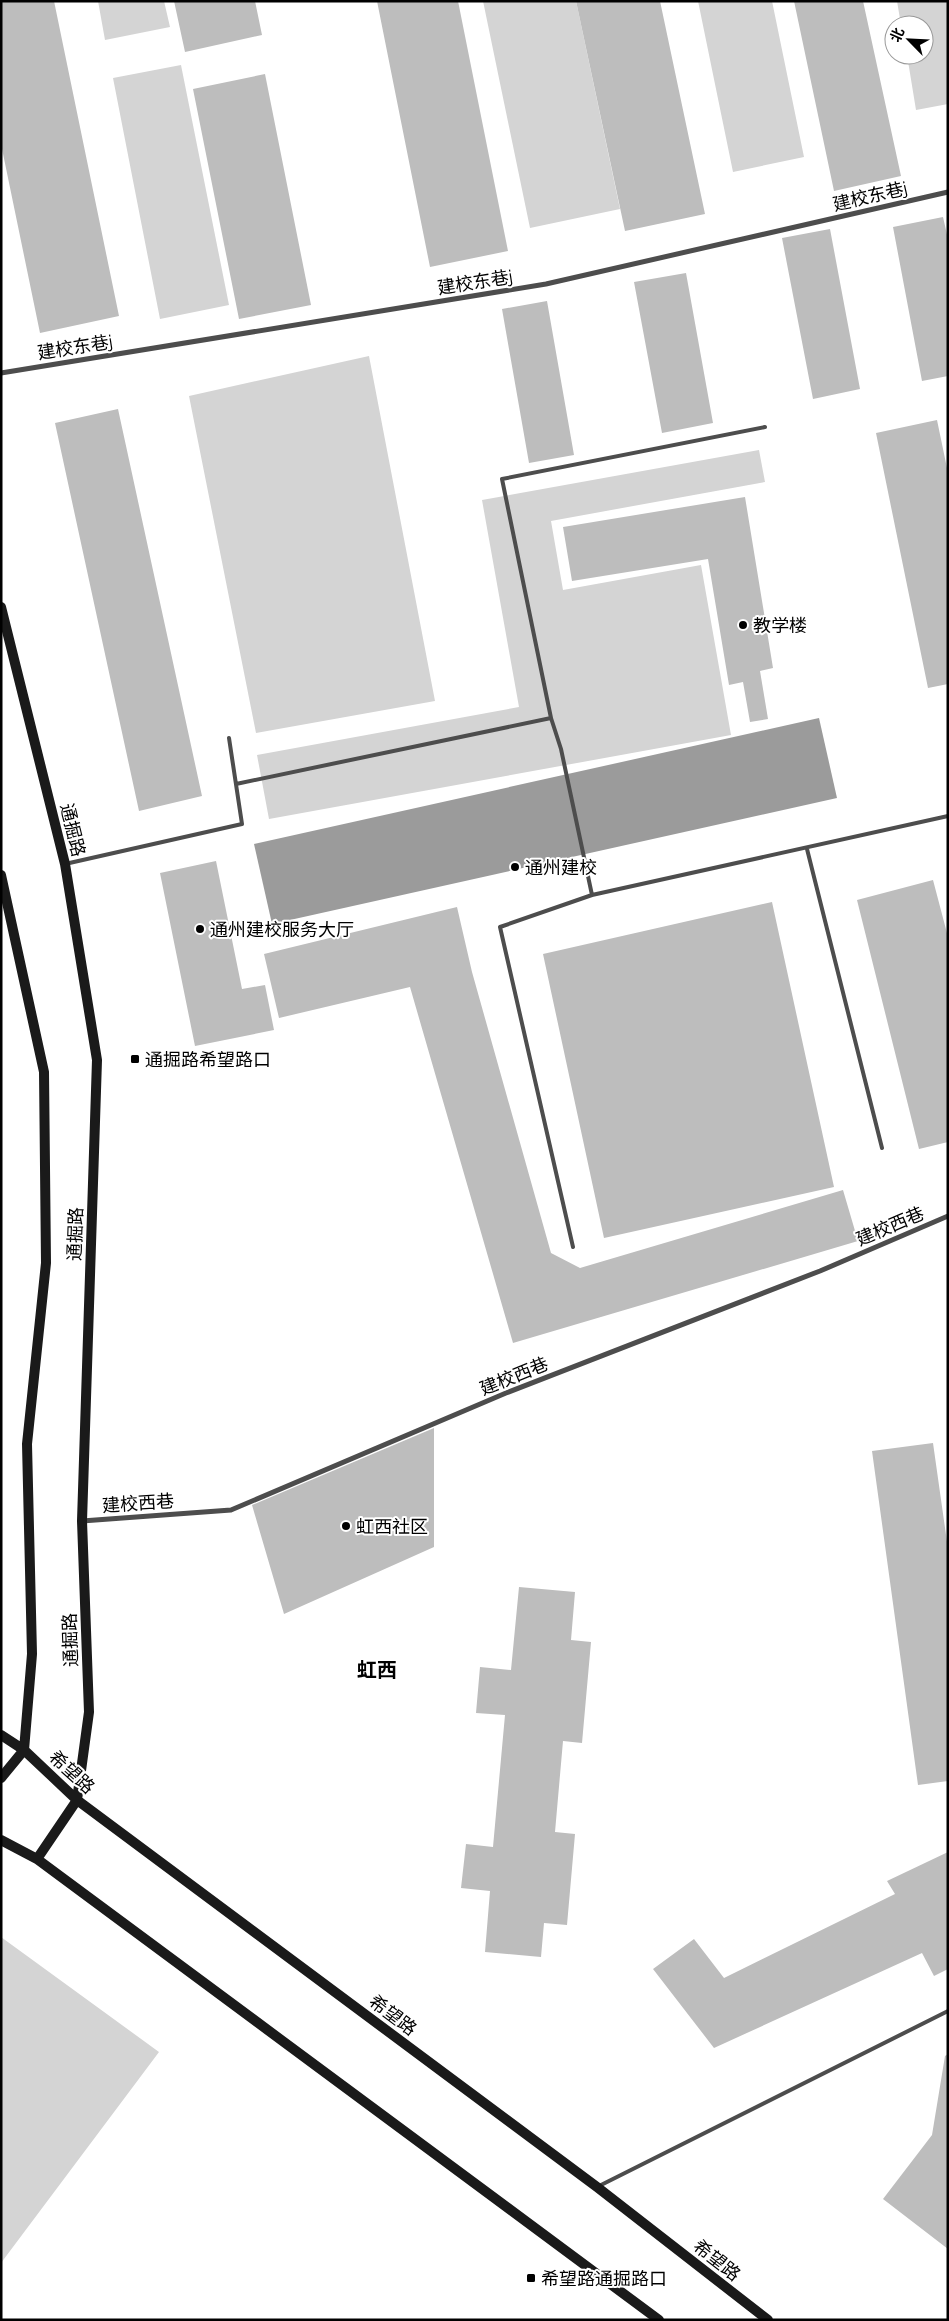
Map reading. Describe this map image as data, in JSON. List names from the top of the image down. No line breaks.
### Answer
{"streets":{"main road":["通掘路","希望路"],"street":["建校东巷j","建校西巷"]},"crossings":[["通掘路","建校西巷"],["通掘路","希望路"]],"districts":["虹西"],"places":{"other":["教学楼","通州建校","通州建校服务大厅","虹西社区"],"transit":["通掘路希望路口","希望路通掘路口"]},"north":"top left"}
